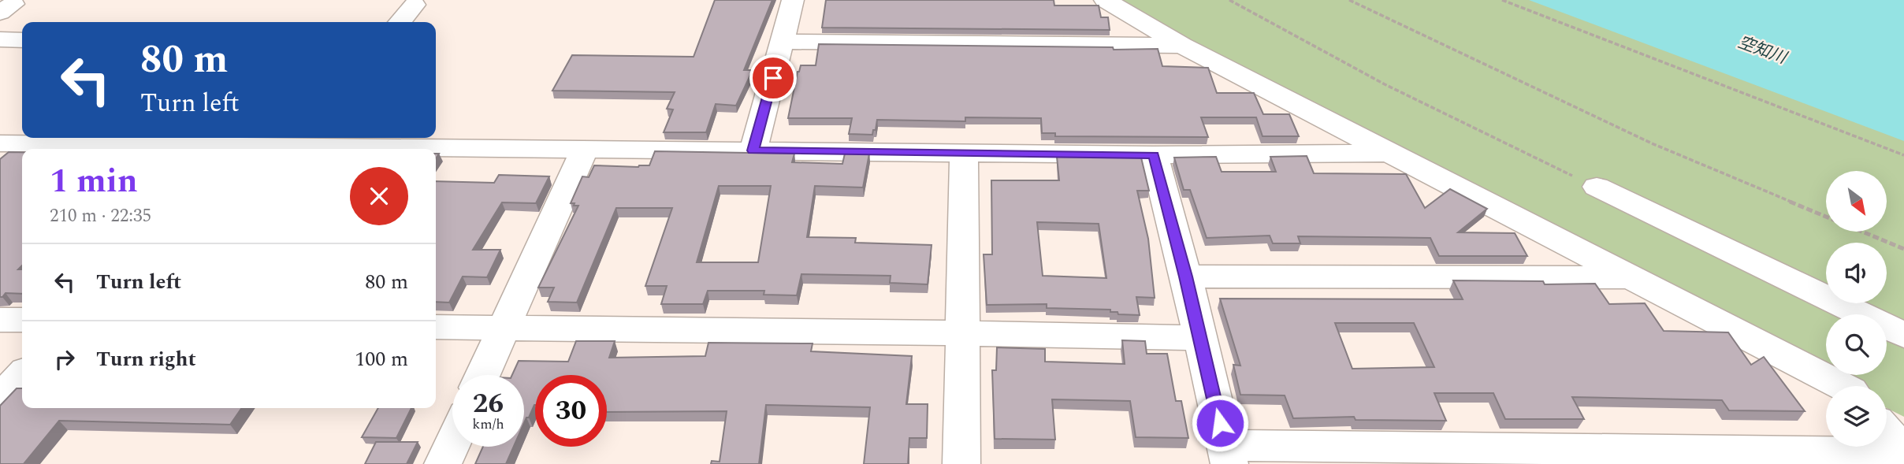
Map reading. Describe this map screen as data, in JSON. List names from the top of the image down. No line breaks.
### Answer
{"water":["空知川"],"north":"bottom right","page":{"turn":["80 m","Turn left"],"heading":["1 min","210 m · 22:35"],"list":[{"name":"Turn left","value":"80 m"},{"name":"Turn right","value":"100 m"}],"speed":"26 km/h","limit":"30"}}
